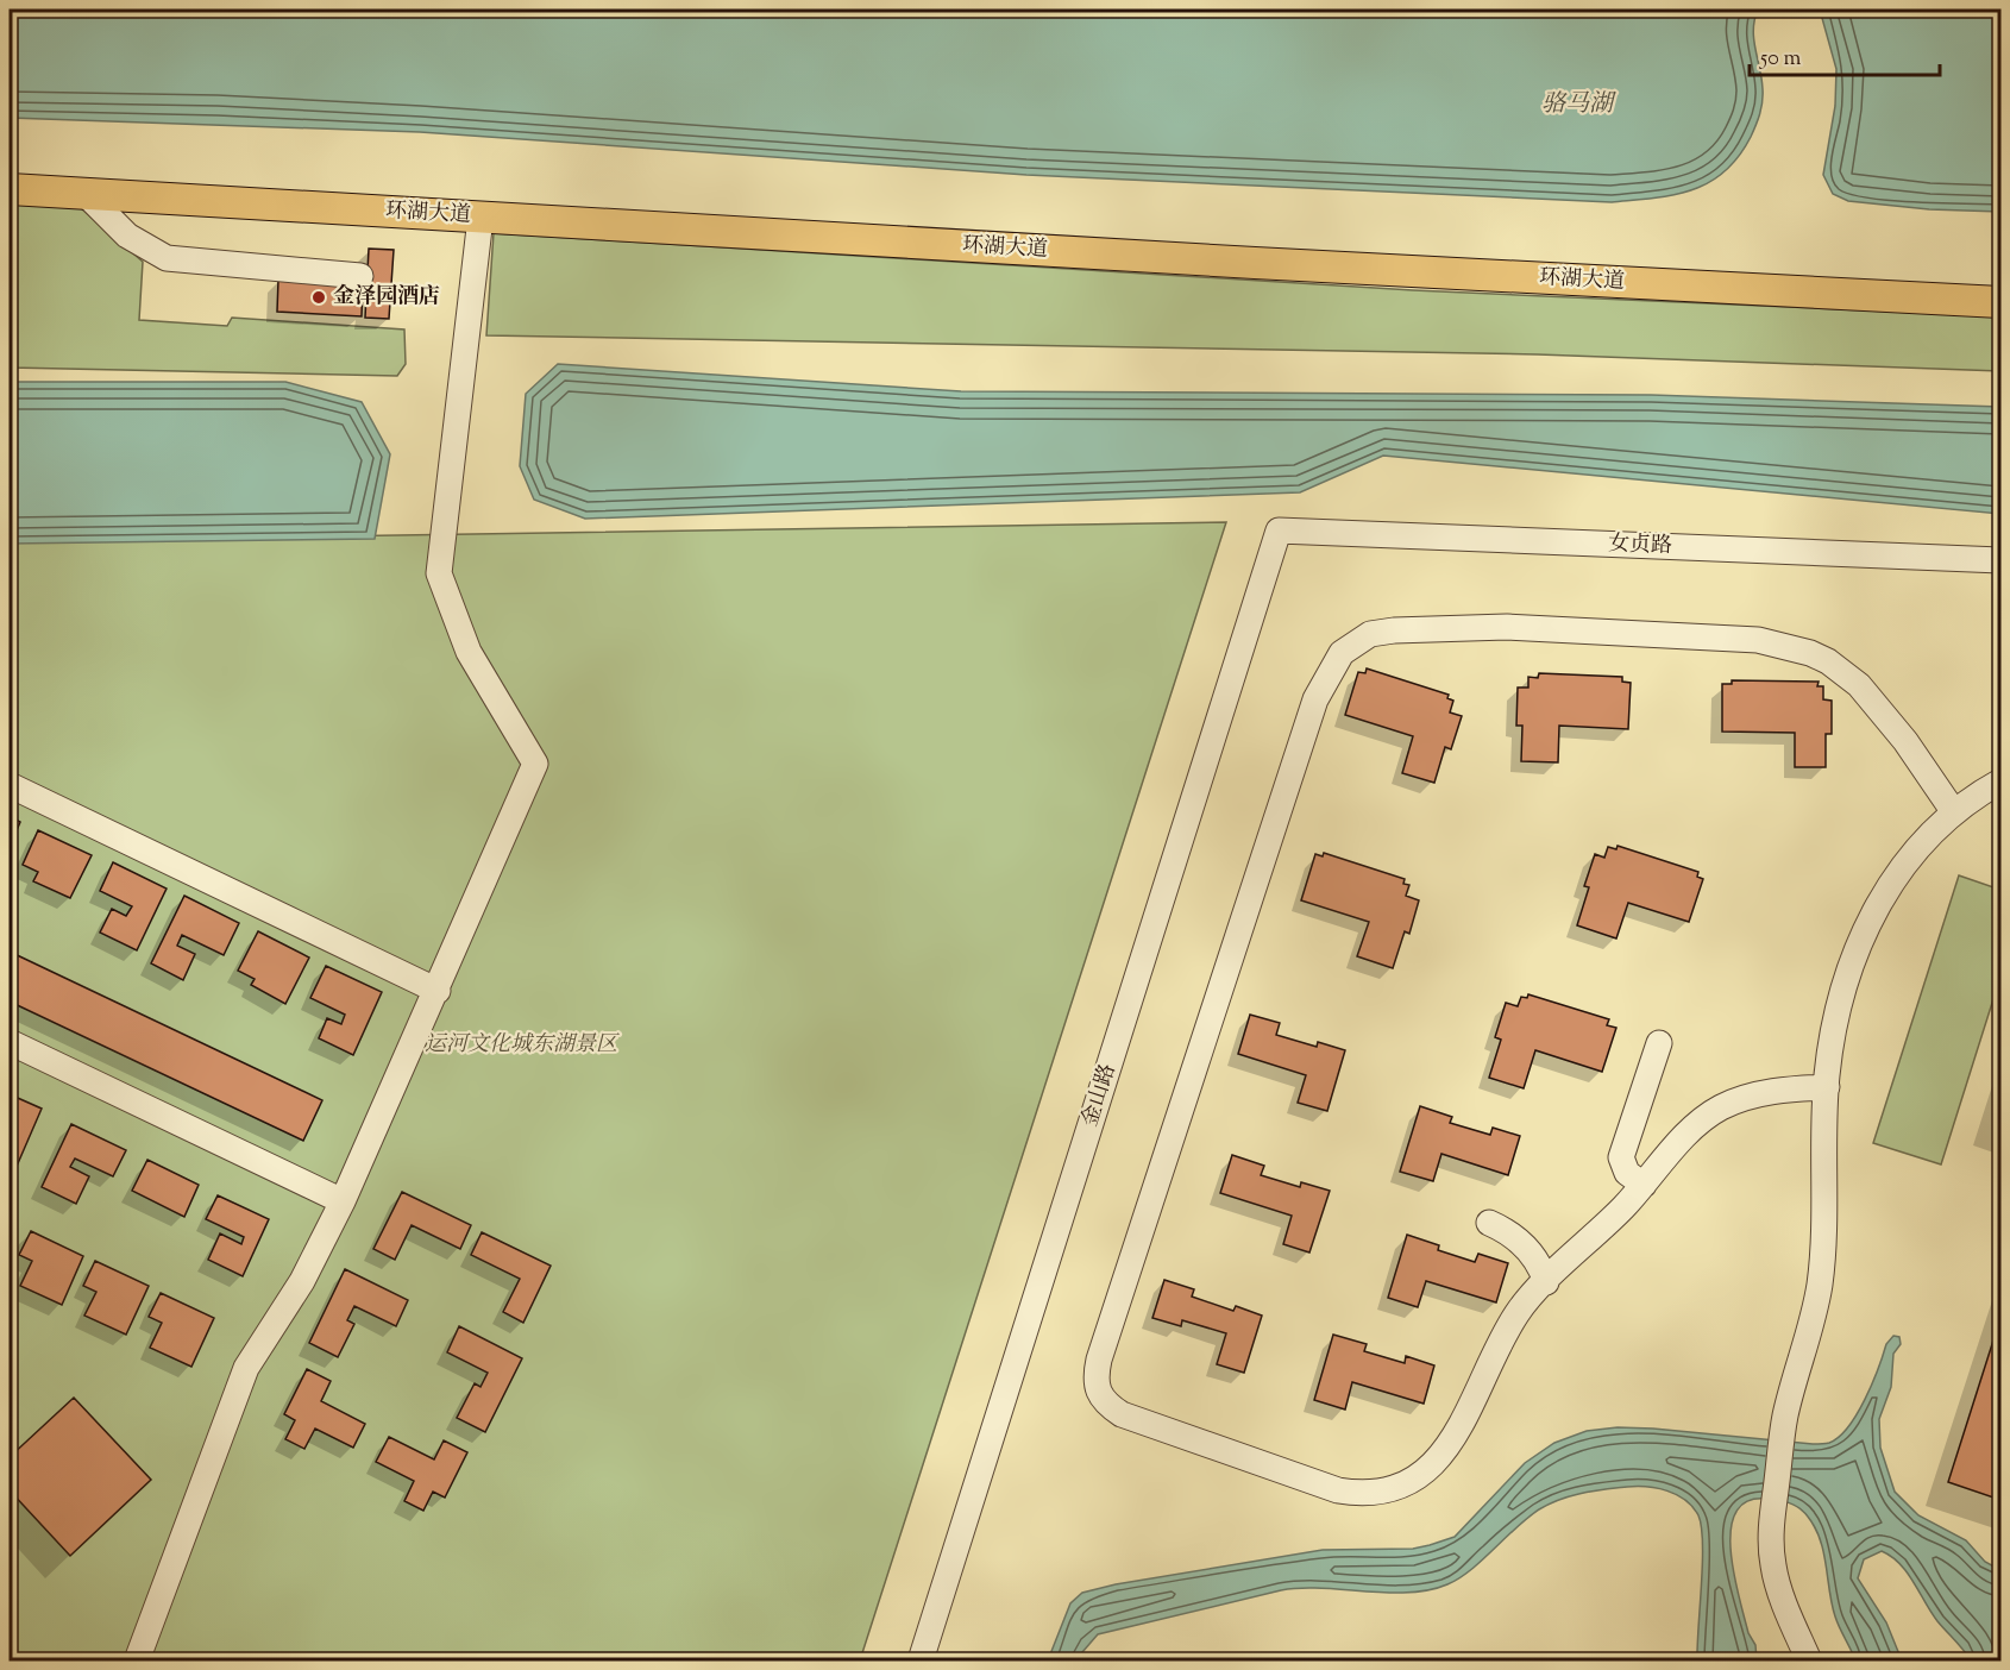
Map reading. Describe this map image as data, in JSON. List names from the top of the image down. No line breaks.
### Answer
{"streets":{"main road":["环湖大道"],"street":["女贞路","金山路"]},"crossings":[["女贞路","金山路"]],"water":["骆马湖"],"parks":["运河文化城东湖景区"],"places":["金泽园酒店"],"scale_bar":"50 m"}
